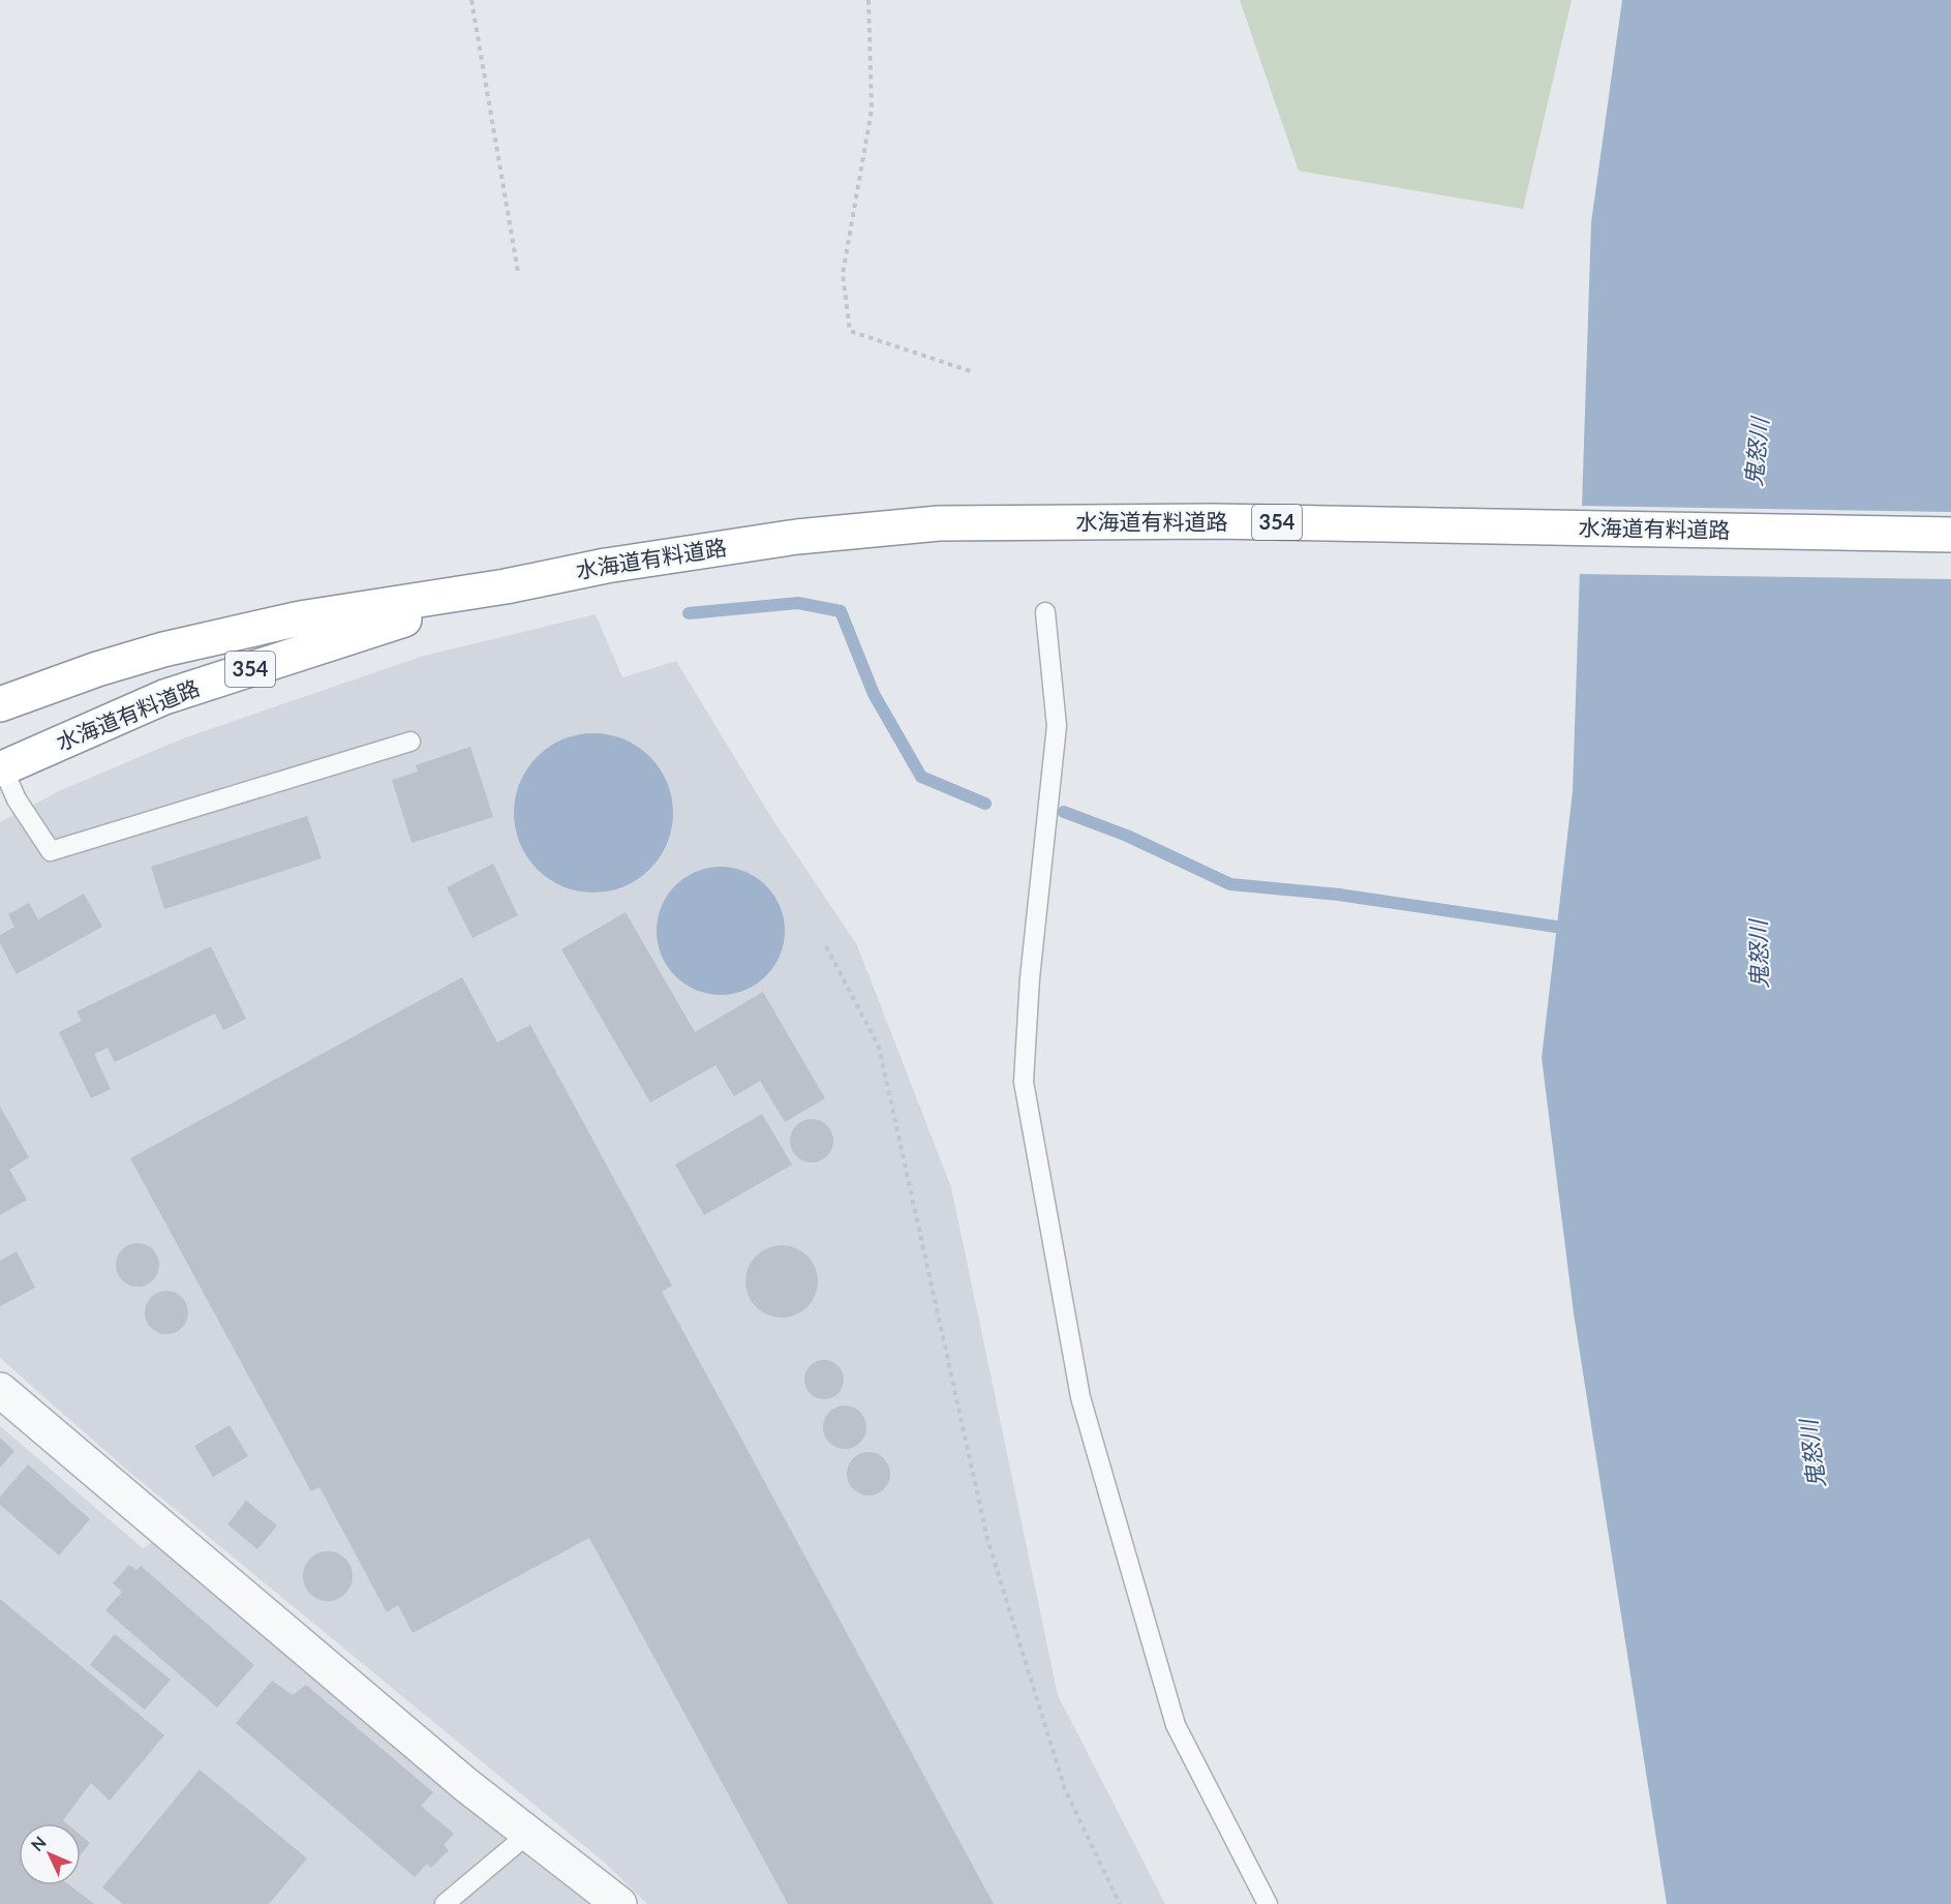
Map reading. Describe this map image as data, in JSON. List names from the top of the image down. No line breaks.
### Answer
{"streets":{"highway":["水海道有料道路","354"]},"water":["鬼怒川"],"north":"top left"}
